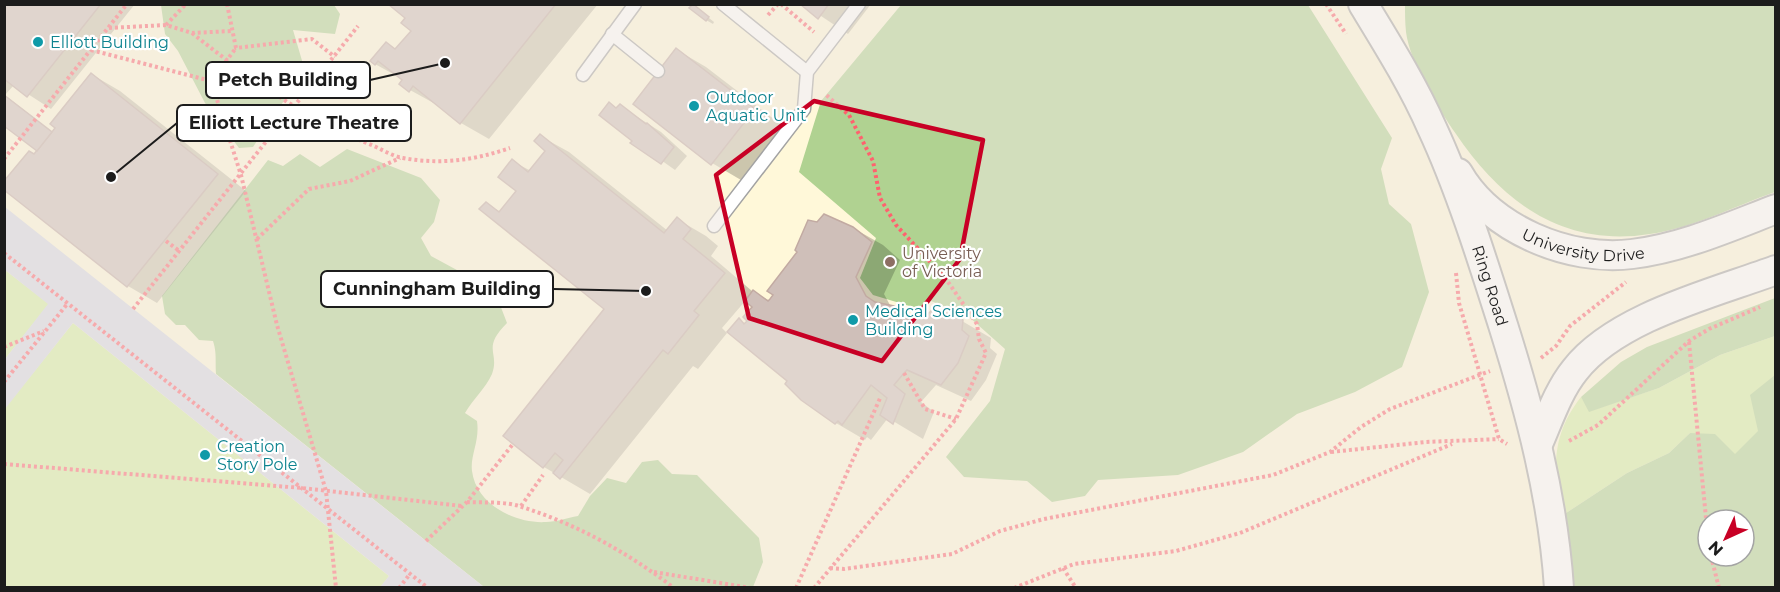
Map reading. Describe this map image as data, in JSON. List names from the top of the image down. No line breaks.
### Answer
{"streets":{"street":["University Drive","Ring Road"]},"crossings":[["University Drive","Ring Road"]],"places":["Elliott Building","Petch Building","Outdoor Aquatic Unit","Elliott Lecture Theatre","University of Victoria","Cunningham Building","Medical Sciences Building","Creation Story Pole"],"north":"bottom left"}
